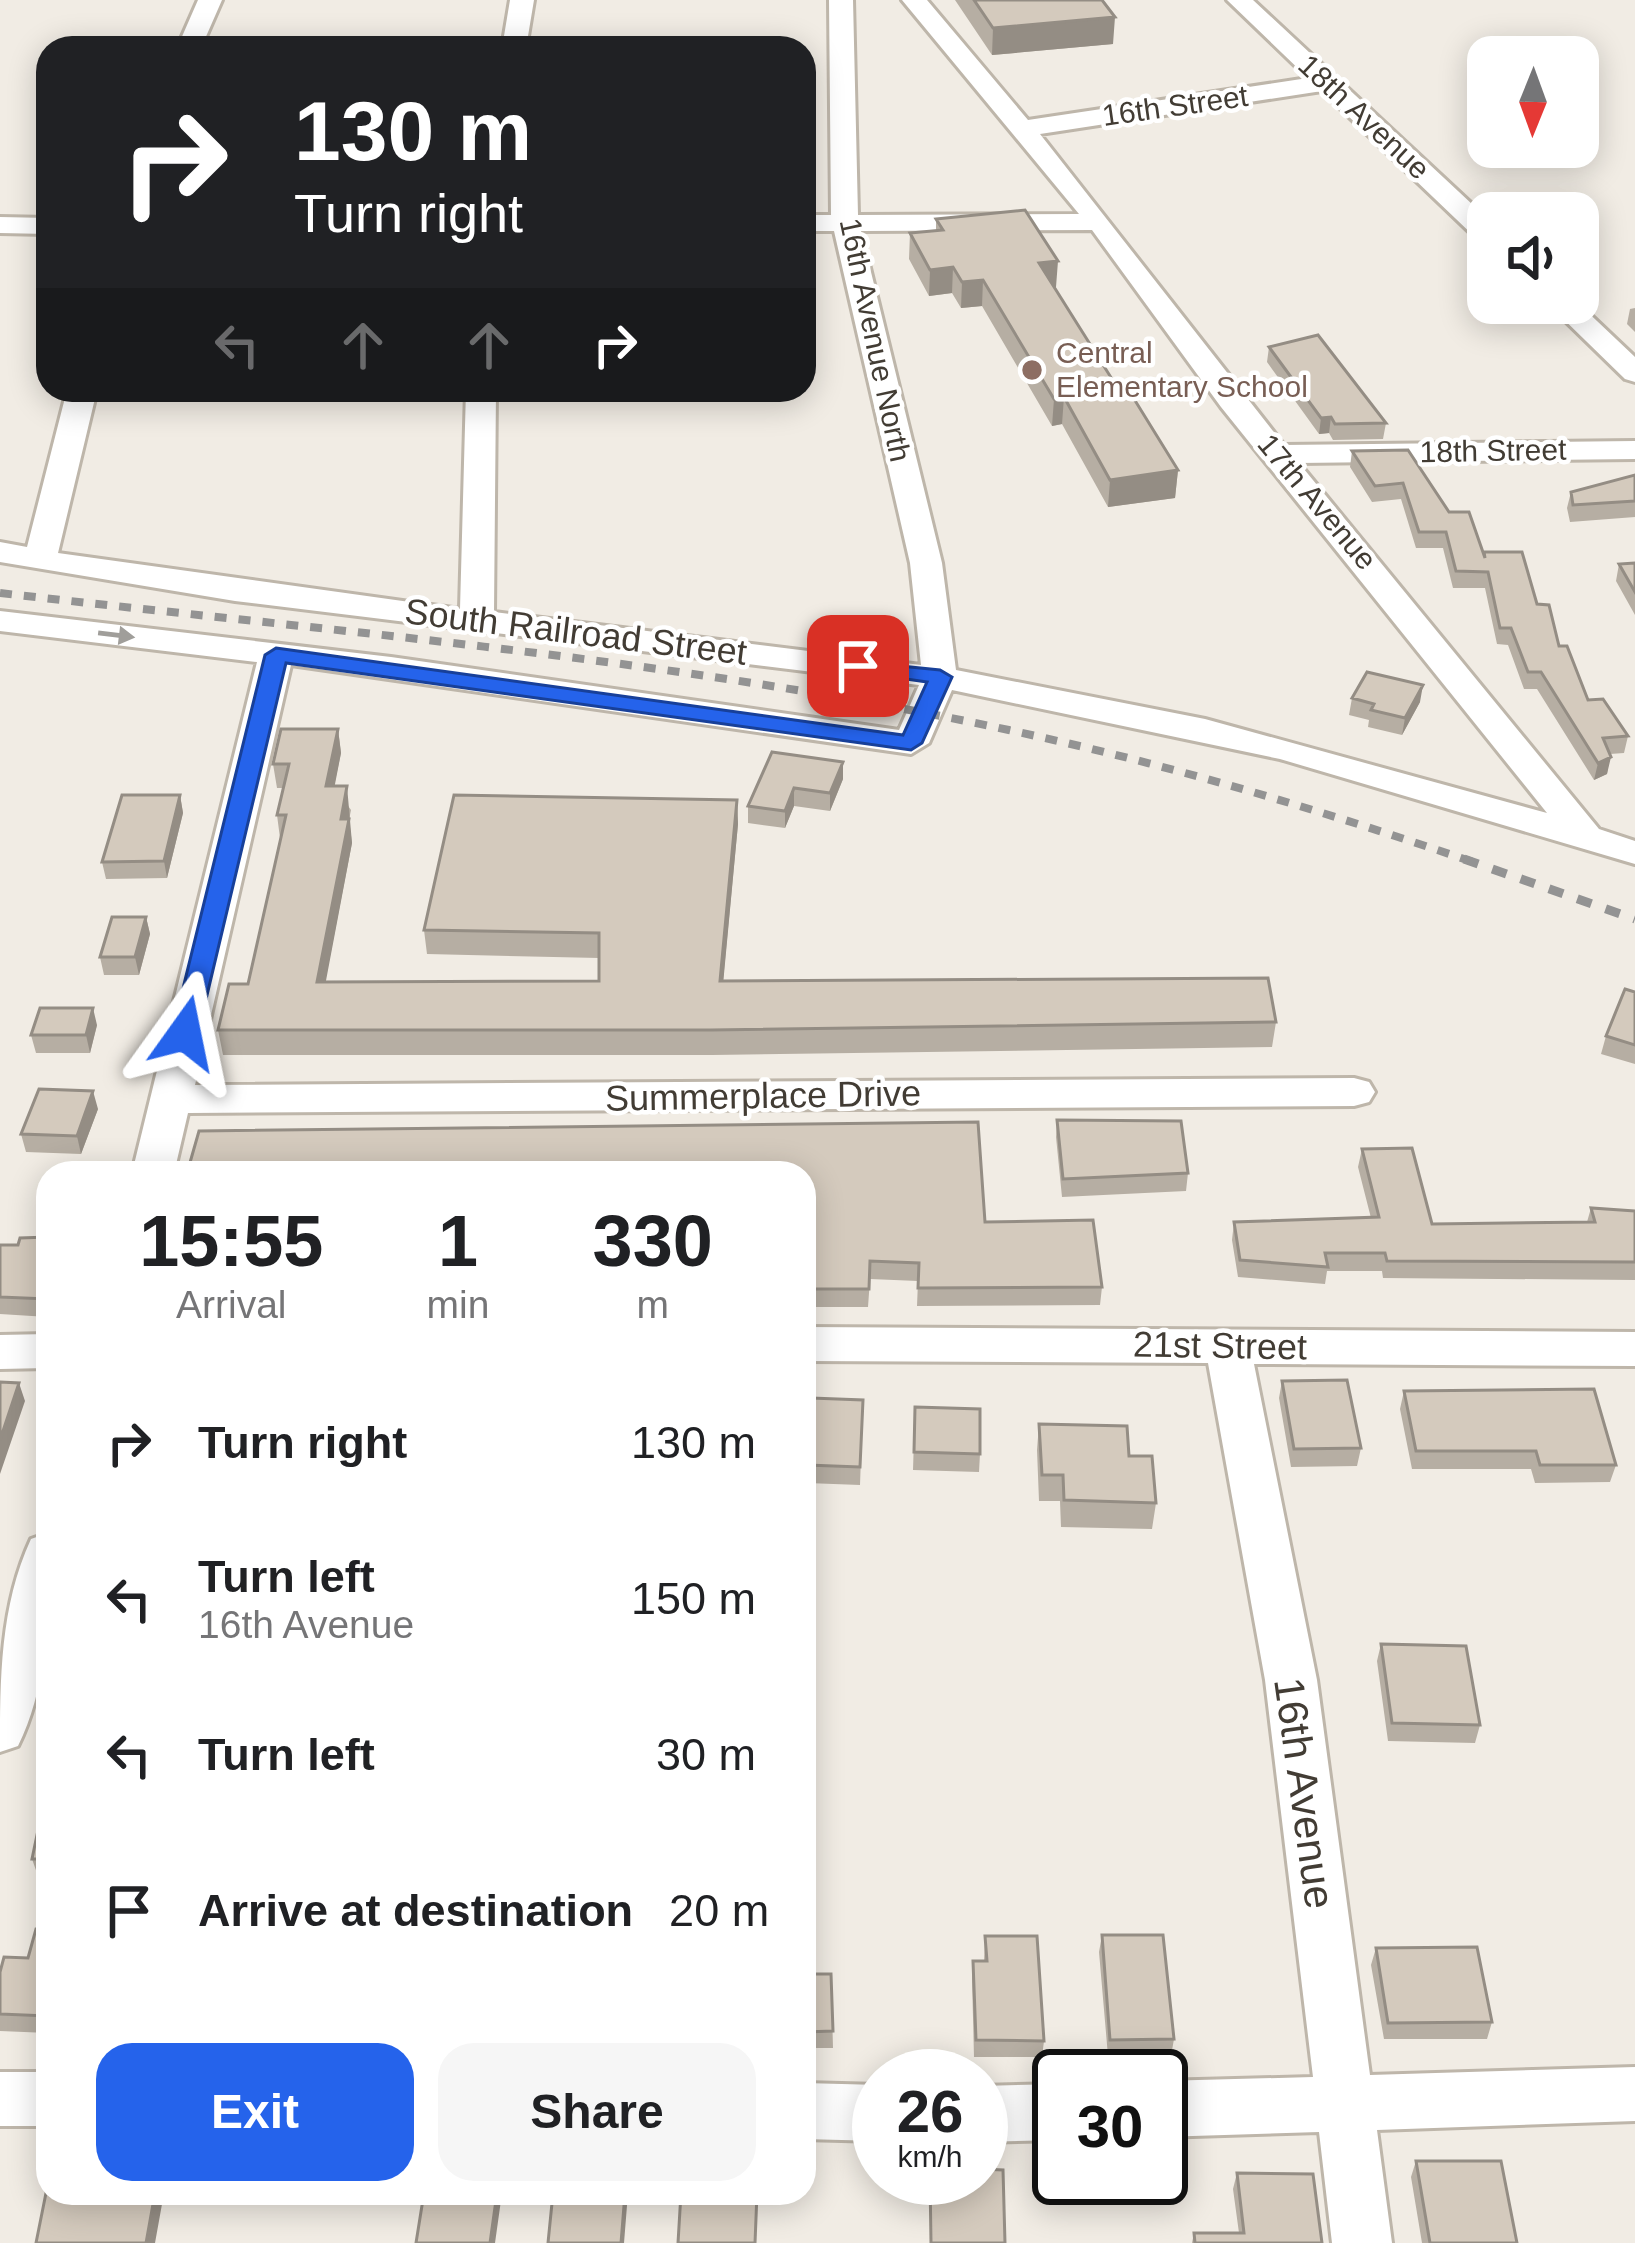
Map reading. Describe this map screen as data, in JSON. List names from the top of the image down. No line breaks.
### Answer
{"streets":{"street":["16th Street","18th Avenue","16th Avenue North","18th Street","17th Avenue","South Railroad Street","Summerplace Drive","21st Street","16th Avenue"]},"crossings":[["16th Street","18th Avenue"],["16th Street","17th Avenue"],["16th Avenue North","South Railroad Street"],["18th Street","17th Avenue"],["17th Avenue","South Railroad Street"],["21st Street","16th Avenue"]],"places":["Central Elementary School"],"north":"bottom","page":{"turn":["130 m","Turn right"],"eta":["15:55","Arrival","1","min","330","m"],"list":[{"name":"Turn right","value":"130 m"},{"name":"Turn left","note":"16th Avenue","value":"150 m"},{"name":"Turn left","value":"30 m"},{"name":"Arrive at destination","value":"20 m"}],"buttons":["Exit","Share"],"speed":"26 km/h","limit":"30"}}
